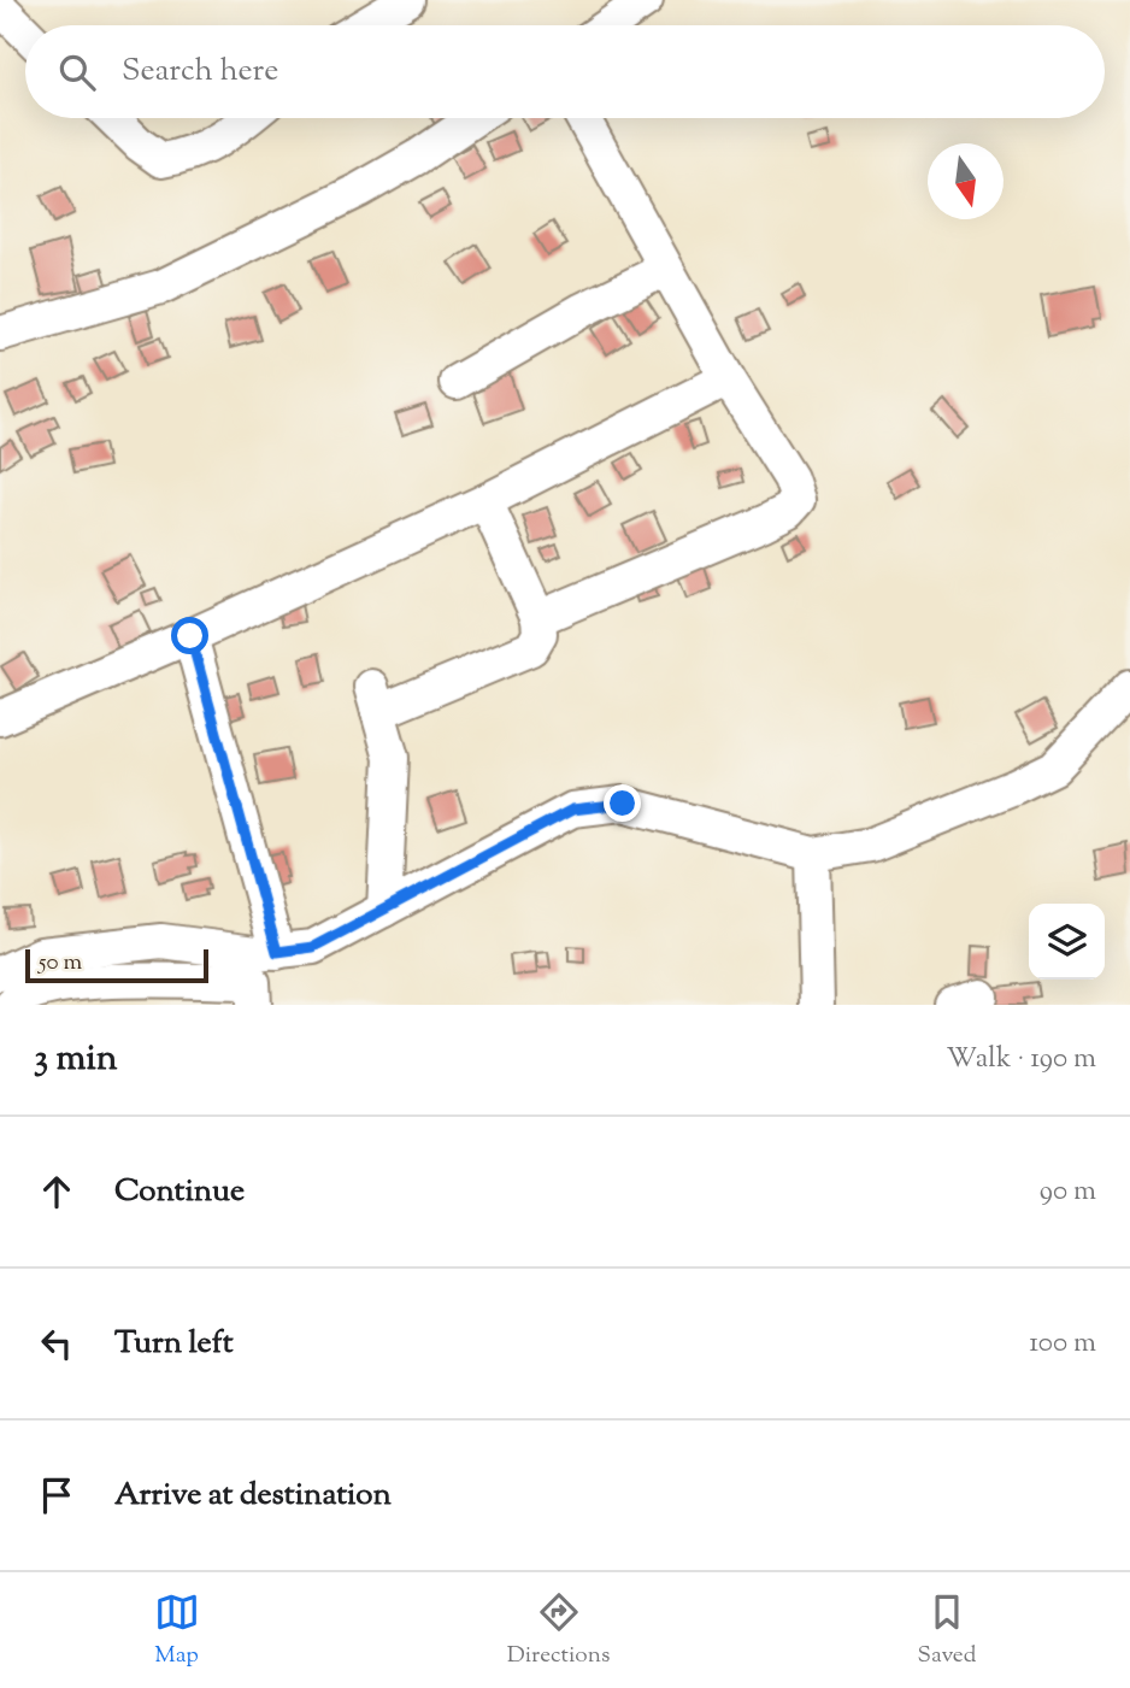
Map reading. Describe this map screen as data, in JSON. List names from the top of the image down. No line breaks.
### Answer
{"scale_bar":"50 m","north":"bottom","page":{"search":"Search here","scale":"50 m","heading":["3 min","Walk · 190 m"],"list":[["Continue","90 m"],["Turn left","100 m"],"Arrive at destination"],"nav":["Map","Directions","Saved"]}}
